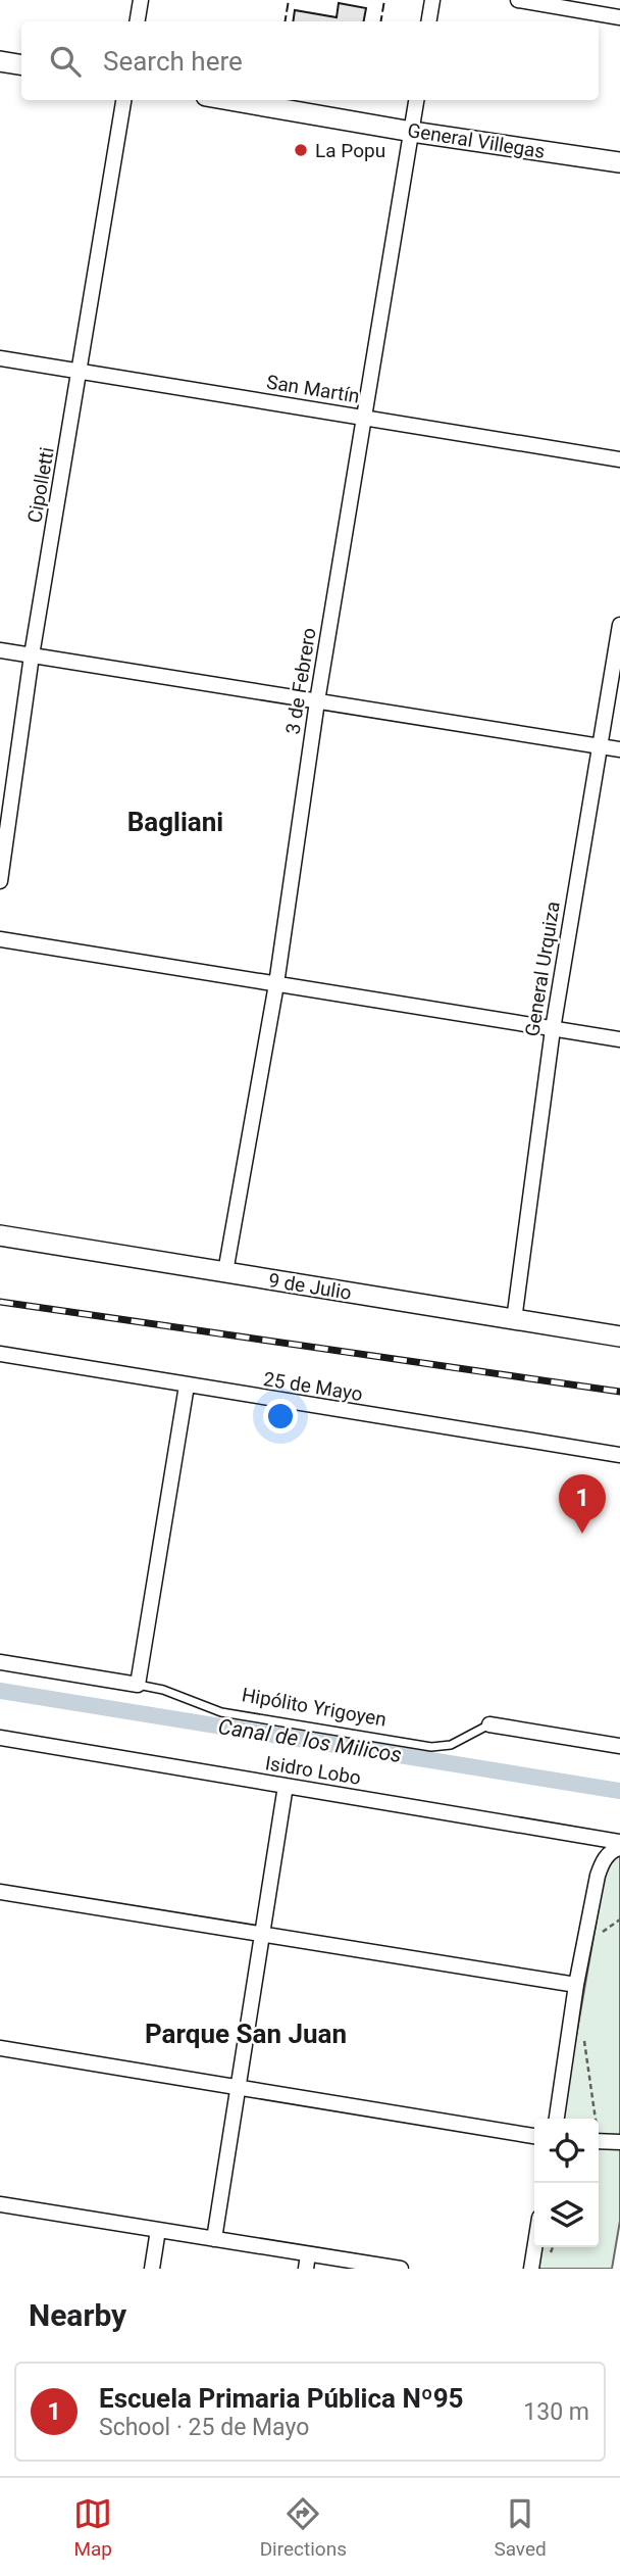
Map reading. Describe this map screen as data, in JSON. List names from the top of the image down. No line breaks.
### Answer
{"streets":{"street":["General Villegas","San Martín","Cipolletti","3 de Febrero","General Urquiza","9 de Julio","25 de Mayo","Hipólito Yrigoyen","Isidro Lobo"]},"crossings":[["General Villegas","3 de Febrero"],["San Martín","Cipolletti"],["San Martín","3 de Febrero"],["3 de Febrero","9 de Julio"],["General Urquiza","9 de Julio"]],"districts":["Bagliani","Parque San Juan"],"water":["Canal de los Milicos"],"places":["La Popu"],"page":{"search":"Search here","pins":"1","heading":"Nearby","list":[{"mark":"1","name":"Escuela Primaria Pública Nº95","note":"School · 25 de Mayo","value":"130 m"}],"nav":["Map","Directions","Saved"]}}
